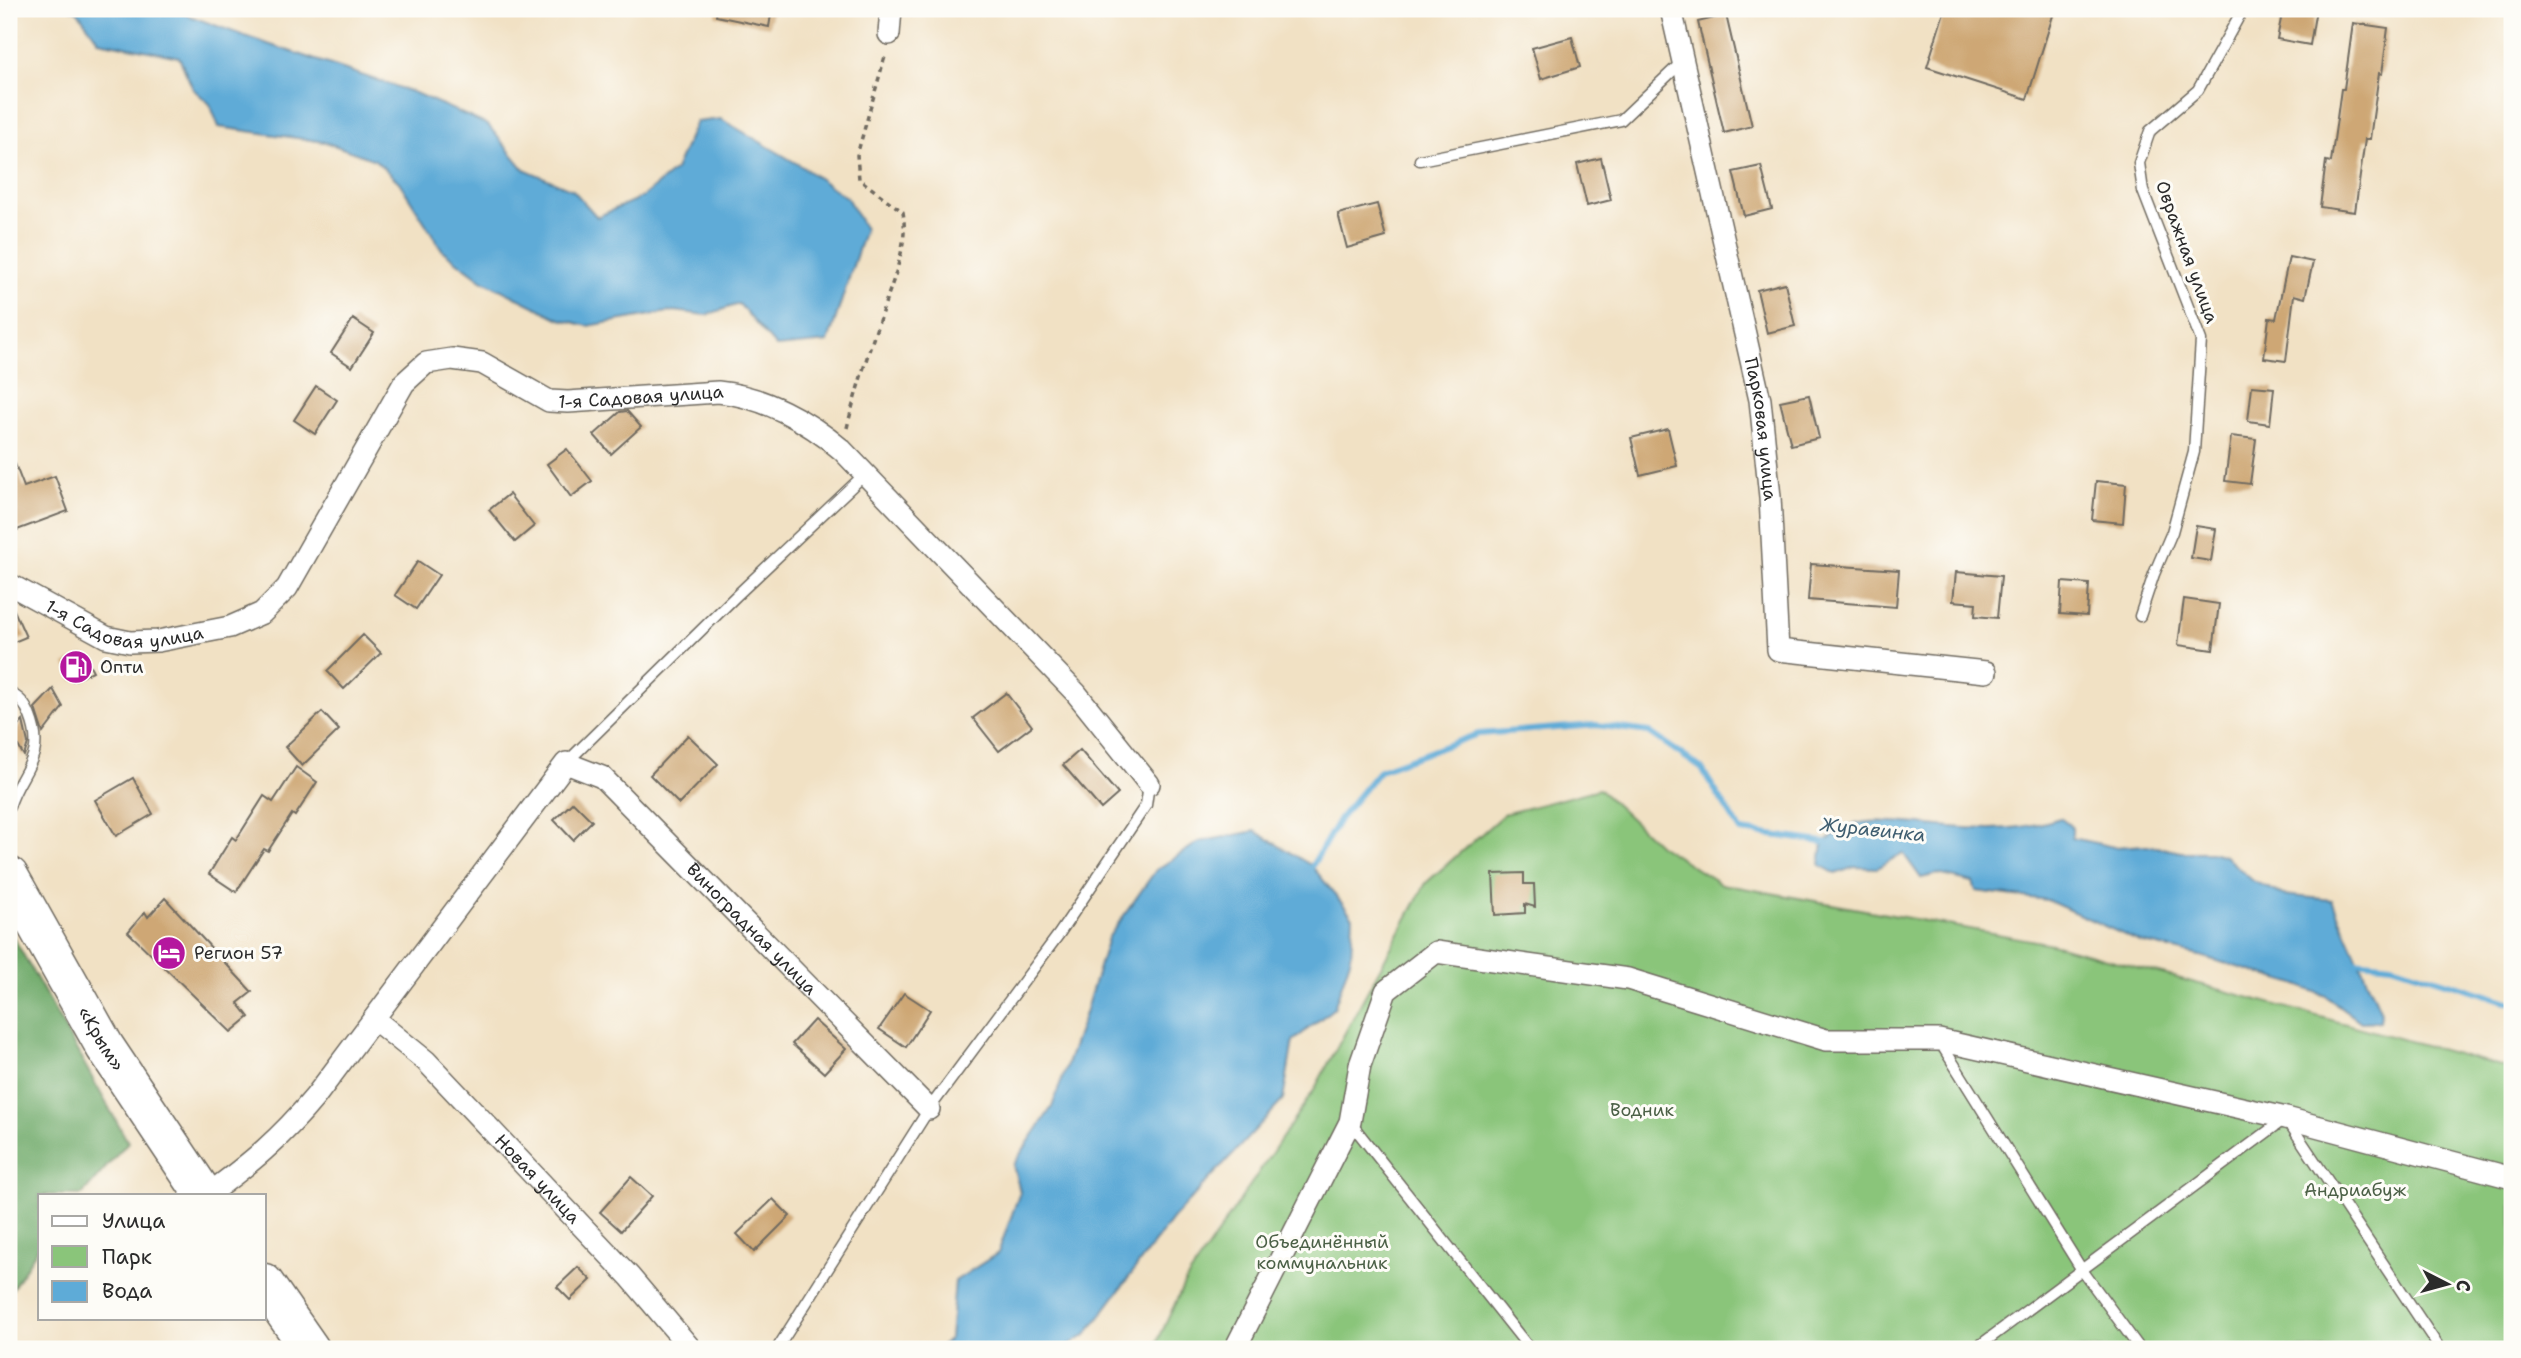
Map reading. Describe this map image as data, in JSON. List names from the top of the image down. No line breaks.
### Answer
{"streets":{"highway":["«Крым»"],"street":["1-я Садовая улица","Парковая улица","Виноградная улица","Новая улица"],"lane":["Овражная улица"]},"water":["Журавинка"],"parks":["Водник","Андриабуж","Объединённый коммунальник"],"places":{"fuel station":["Опти"],"hotel":["Регион 57"]},"legend":["Улица","Парк","Вода"],"north":"right"}
